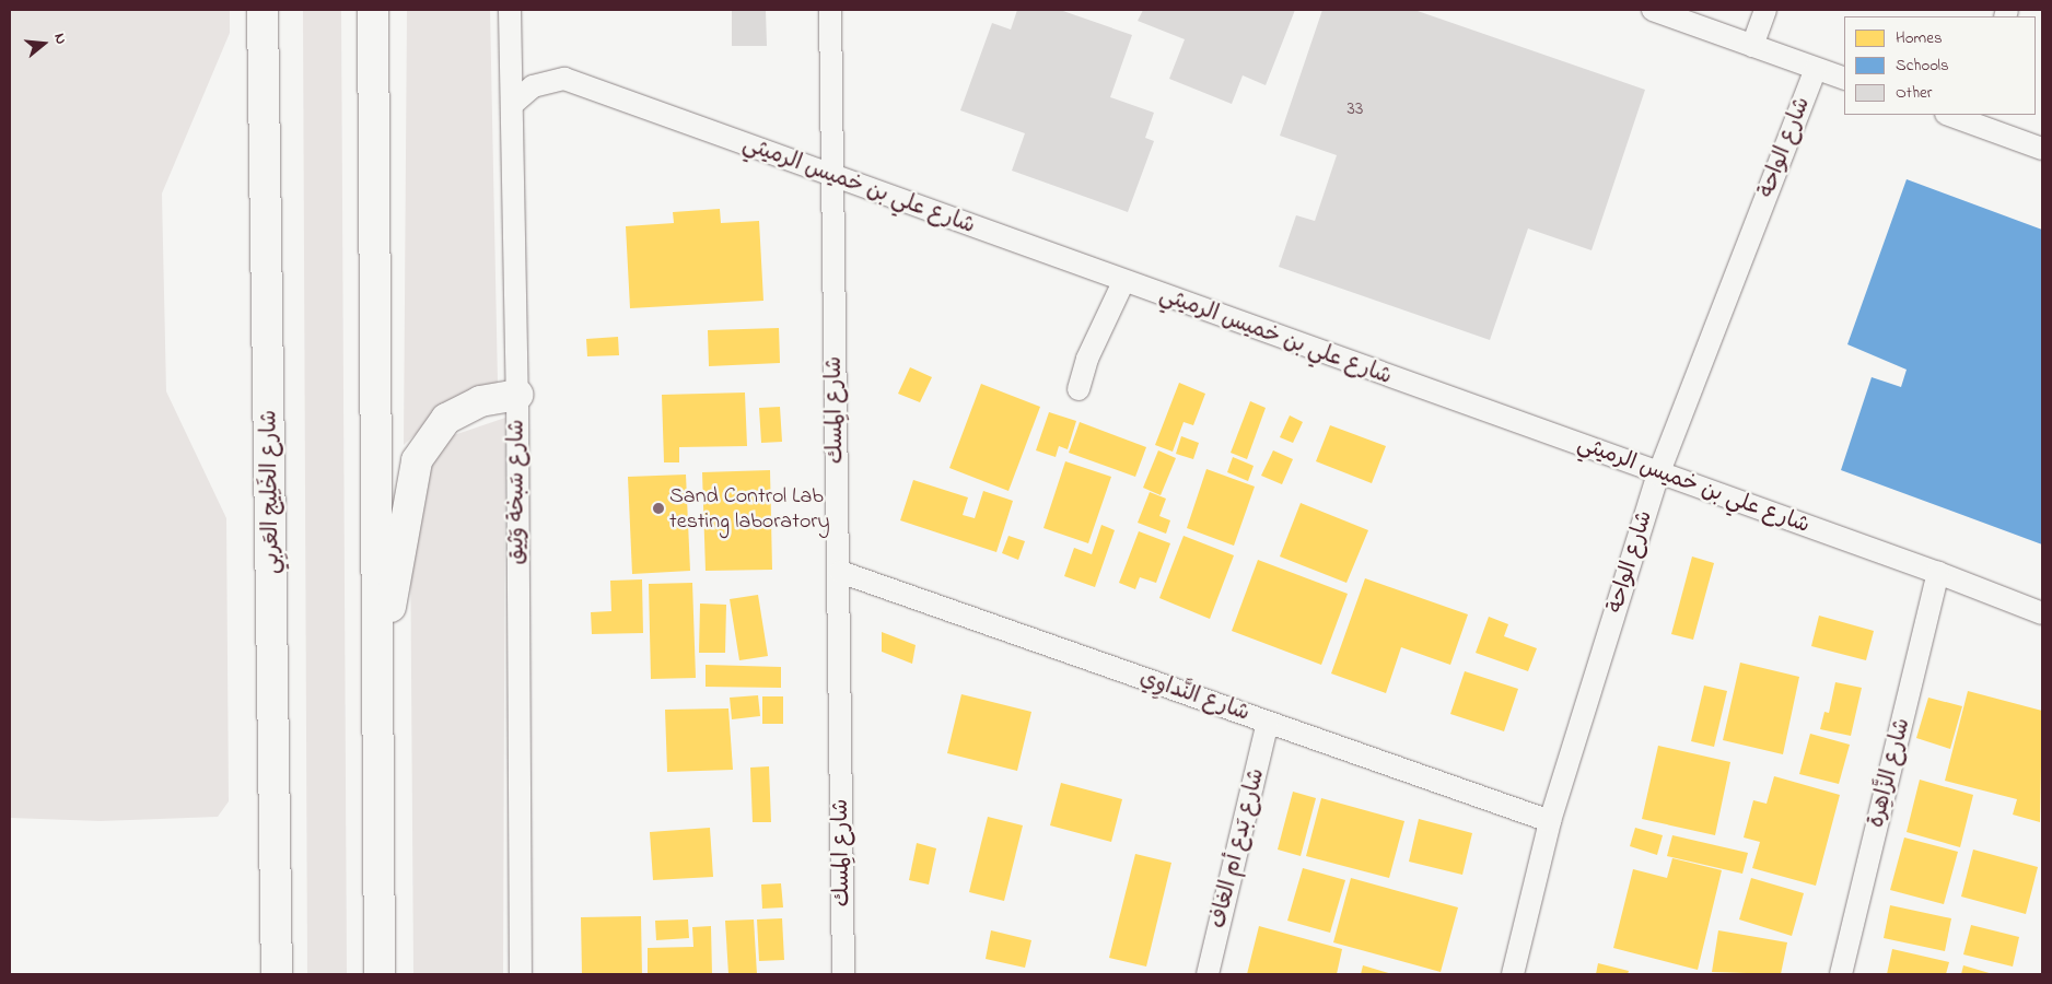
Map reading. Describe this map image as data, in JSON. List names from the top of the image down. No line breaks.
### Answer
{"streets":{"highway":["شارع الخَلِيج العَربِي"],"street":["شارع الواحة","شارع علي بن خميس الرميثي","شارع المِسك","شارع سَبخة وَثِيق","شارع النَّداوِي","شارع الزَّاهِرة","شارع بَدع أم الغاف"]},"crossings":[["شارع الواحة","شارع علي بن خميس الرميثي"],["شارع الواحة","شارع النَّداوِي"],["شارع علي بن خميس الرميثي","شارع المِسك"],["شارع علي بن خميس الرميثي","شارع سَبخة وَثِيق"],["شارع علي بن خميس الرميثي","شارع الزَّاهِرة"],["شارع المِسك","شارع النَّداوِي"],["شارع النَّداوِي","شارع بَدع أم الغاف"]],"places":["Sand Control Lab testing laboratory"],"house_numbers":["33"],"legend":["Homes","Schools","Other"],"north":"right"}
